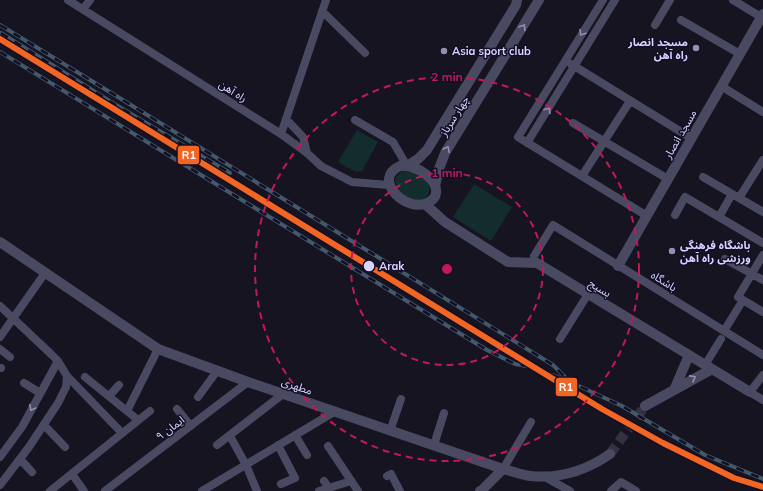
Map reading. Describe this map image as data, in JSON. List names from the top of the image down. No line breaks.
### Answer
{"streets":{"street":["راه آهن","چهار سرباز","مسجد انصار","باشگاه","بسیج","مطهری","ایمان ۹"]},"crossings":[["راه آهن","چهار سرباز"],["راه آهن","بسیج"],["چهار سرباز","بسیج"],["مسجد انصار","باشگاه"],["مطهری","ایمان ۹"]],"places":["مسجد انصار راه آهن","Asia sport club","باشگاه فرهنگی ورزشی راه آهن","Arak"],"lines":["transit line R1"],"rings":["2 min","1 min"]}
